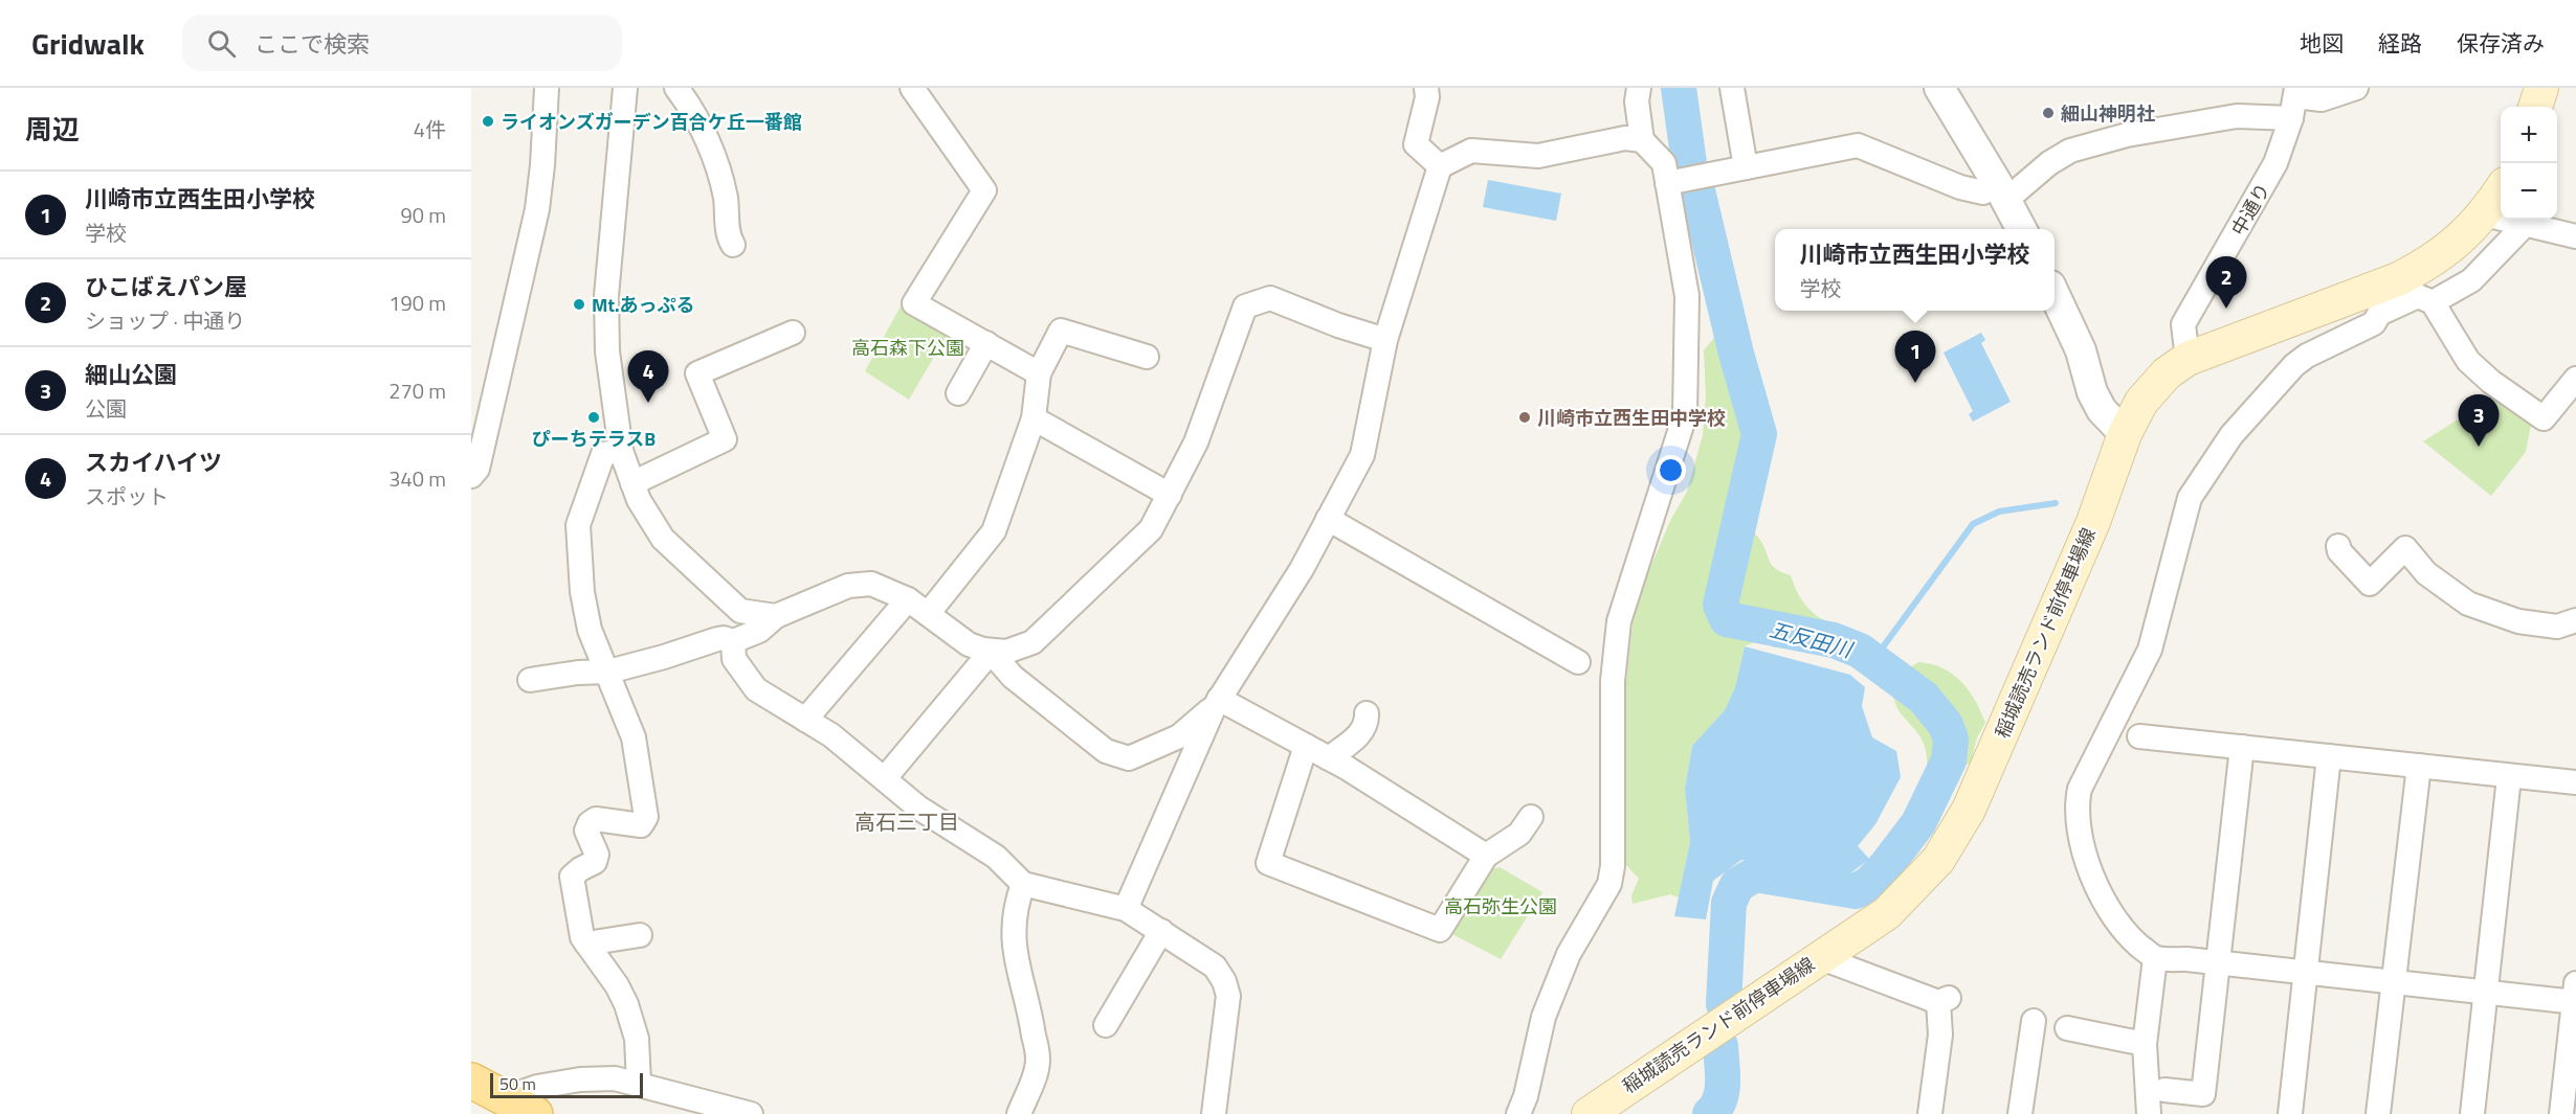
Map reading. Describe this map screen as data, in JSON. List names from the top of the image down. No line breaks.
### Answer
{"streets":{"main road":["稲城読売ランド前停車場線"],"street":["中通り"]},"crossings":[["中通り","稲城読売ランド前停車場線"]],"districts":["高石三丁目"],"water":["五反田川"],"parks":["高石森下公園","高石弥生公園"],"places":["細山神明社","ライオンズガーデン百合ケ丘一番館","Mt.あっぷる","ぴーちテラスB","川崎市立西生田中学校"],"scale_bar":"50 m","page":{"header":"Gridwalk","search":"ここで検索","nav":["地図","経路","保存済み"],"heading":["周辺","4件"],"map_buttons":["+","−"],"list":[{"mark":"1","name":"川崎市立西生田小学校","note":"学校","value":"90 m"},{"mark":"2","name":"ひこばえパン屋","note":"ショップ · 中通り","value":"190 m"},{"mark":"3","name":"細山公園","note":"公園","value":"270 m"},{"mark":"4","name":"スカイハイツ","note":"スポット","value":"340 m"}],"popup":["川崎市立西生田小学校","学校"],"pins":["2","1","4","3"],"scale":"50 m"}}
